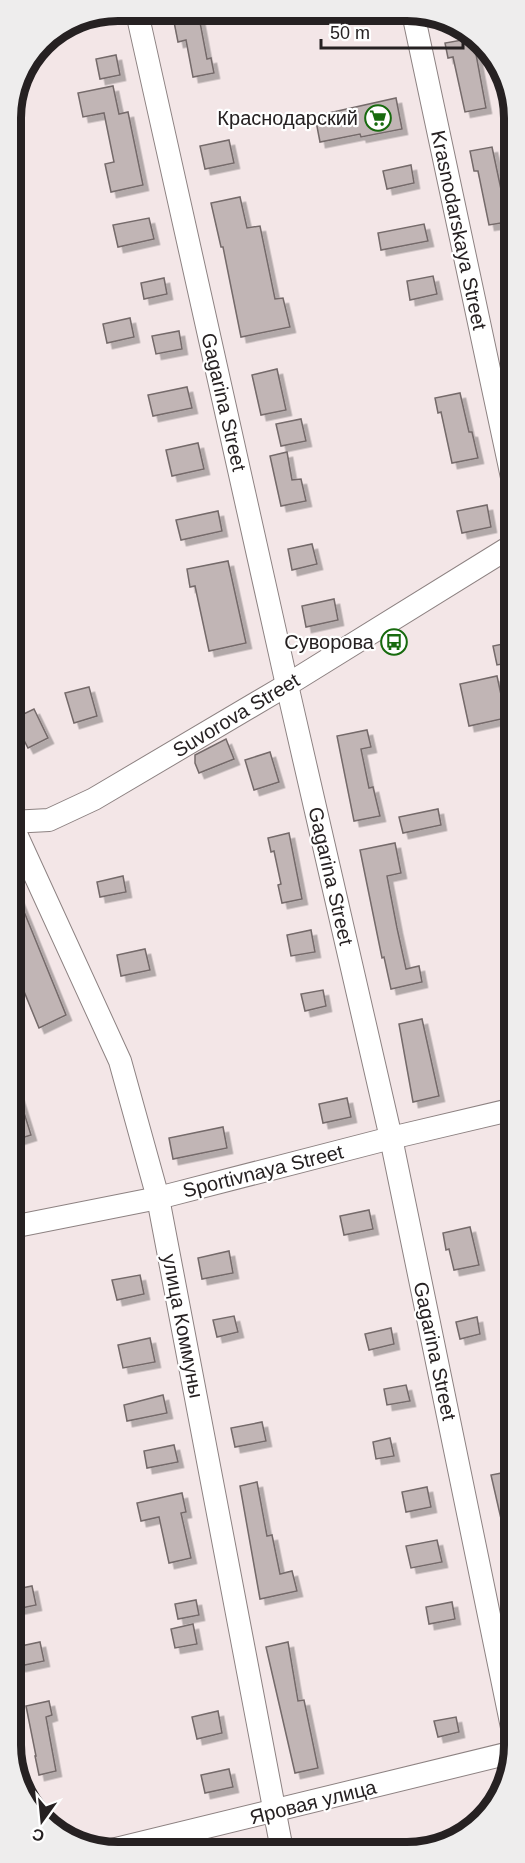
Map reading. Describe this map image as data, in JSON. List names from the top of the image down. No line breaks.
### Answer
{"streets":{"street":["Krasnodarskaya Street","Gagarina Street","Suvorova Street","Sportivnaya Street","улица Коммуны","Яровая улица"]},"crossings":[["Gagarina Street","Suvorova Street"],["Gagarina Street","Sportivnaya Street"],["Sportivnaya Street","улица Коммуны"],["улица Коммуны","Яровая улица"]],"places":{"supermarket":["Краснодарский"],"bus stop":["Суворова"]},"scale_bar":"50 m","north":"bottom"}
